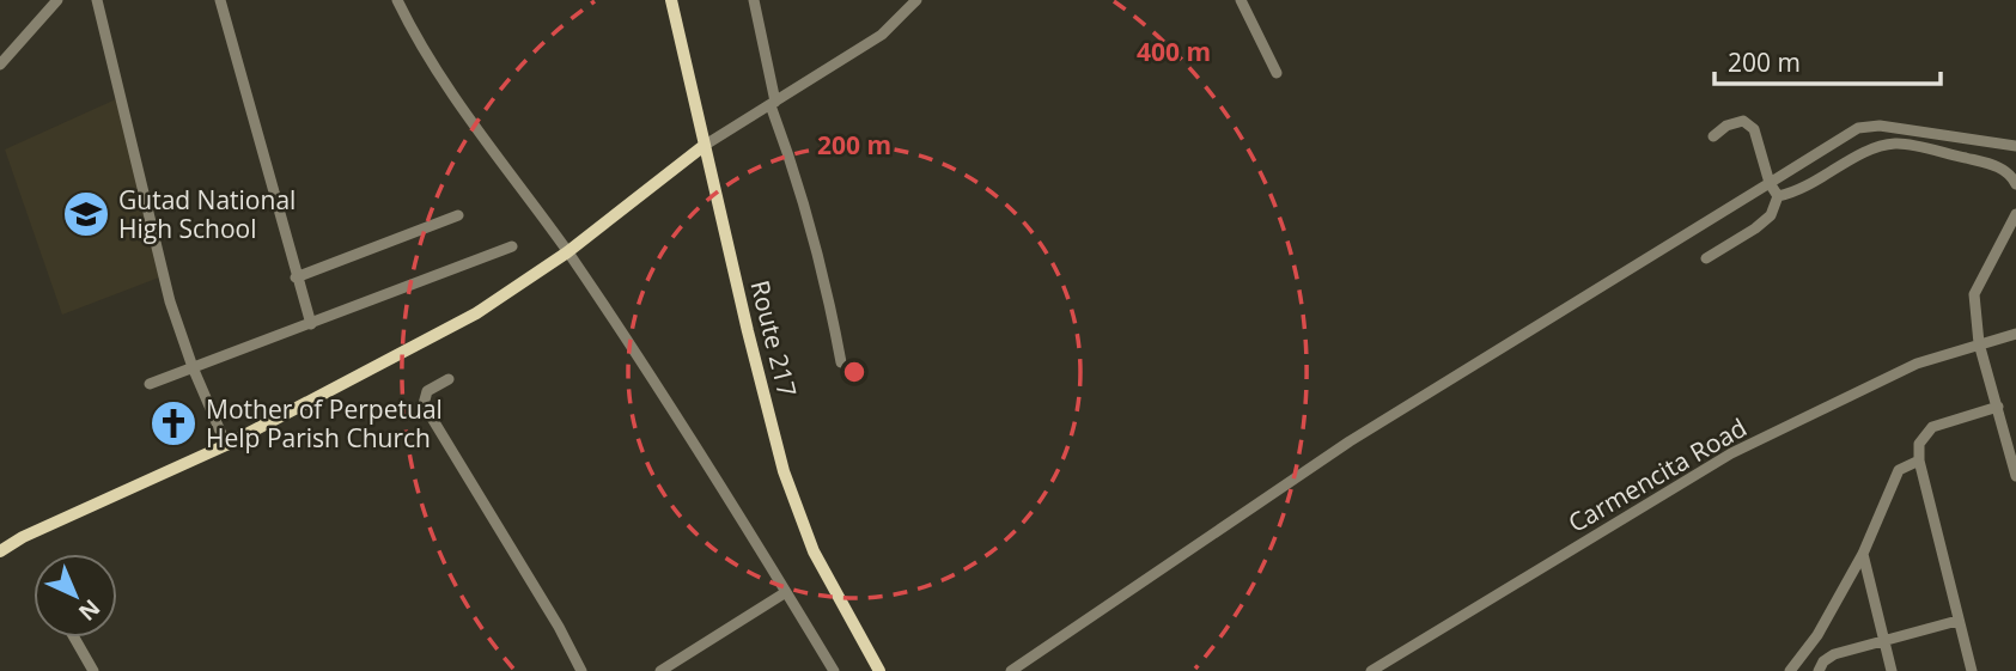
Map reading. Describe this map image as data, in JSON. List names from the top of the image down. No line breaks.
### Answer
{"streets":{"main road":["Route 217"],"street":["Carmencita Road"]},"places":{"school or university":["Gutad National High School"],"church":["Mother of Perpetual Help Parish Church"]},"scale_bar":"200 m","north":"bottom right","rings":["400 m","200 m"]}
